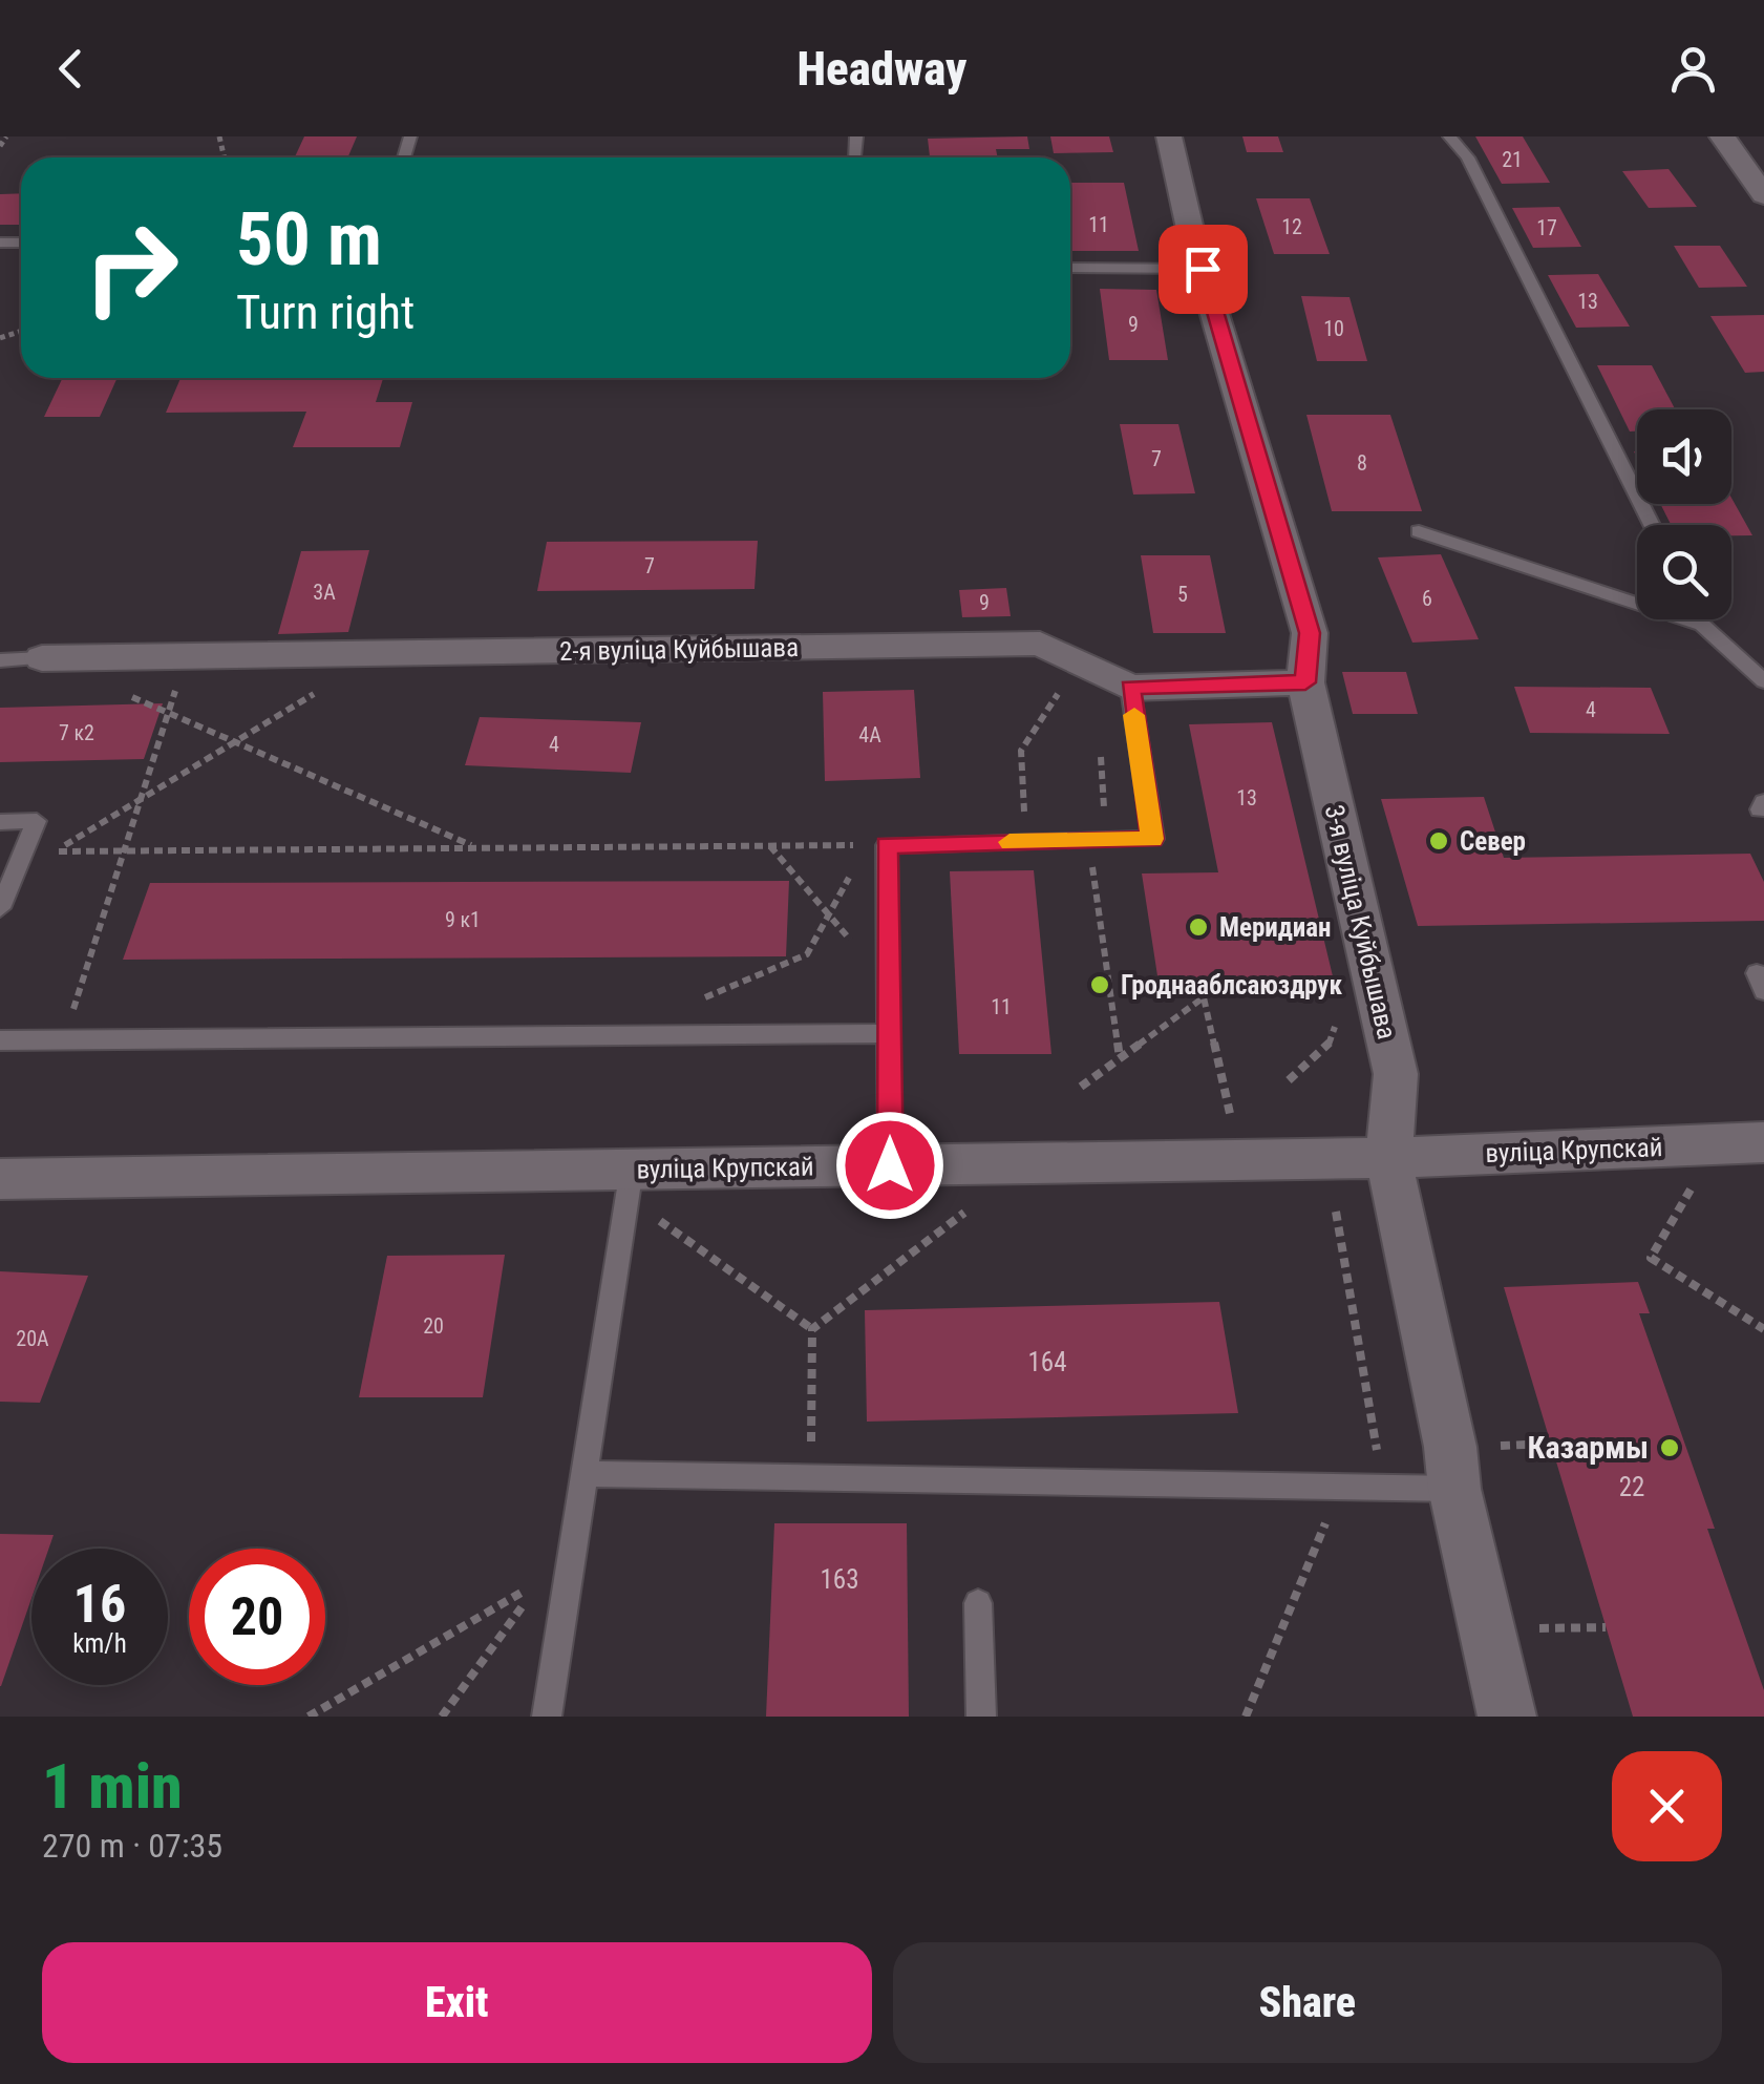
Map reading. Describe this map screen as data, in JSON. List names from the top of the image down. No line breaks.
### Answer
{"streets":{"street":["2-я вуліца Куйбышава","3-я вуліца Куйбышава","вуліца Крупскай"]},"crossings":[["2-я вуліца Куйбышава","3-я вуліца Куйбышава"],["3-я вуліца Куйбышава","вуліца Крупскай"]],"places":["Север","Меридиан","Гроднааблсаюздрук","Казармы"],"house_numbers":["21","11","12","17","13","9","10","7","8","7","3А","5","6","9","4","7 к2","4А","4","13","9 к1","11","20","20А","164","22","163"],"page":{"header":"Headway","turn":["50 m","Turn right"],"speed":"16 km/h","limit":"20","heading":["1 min","270 m · 07:35"],"buttons":["Exit","Share"]}}
